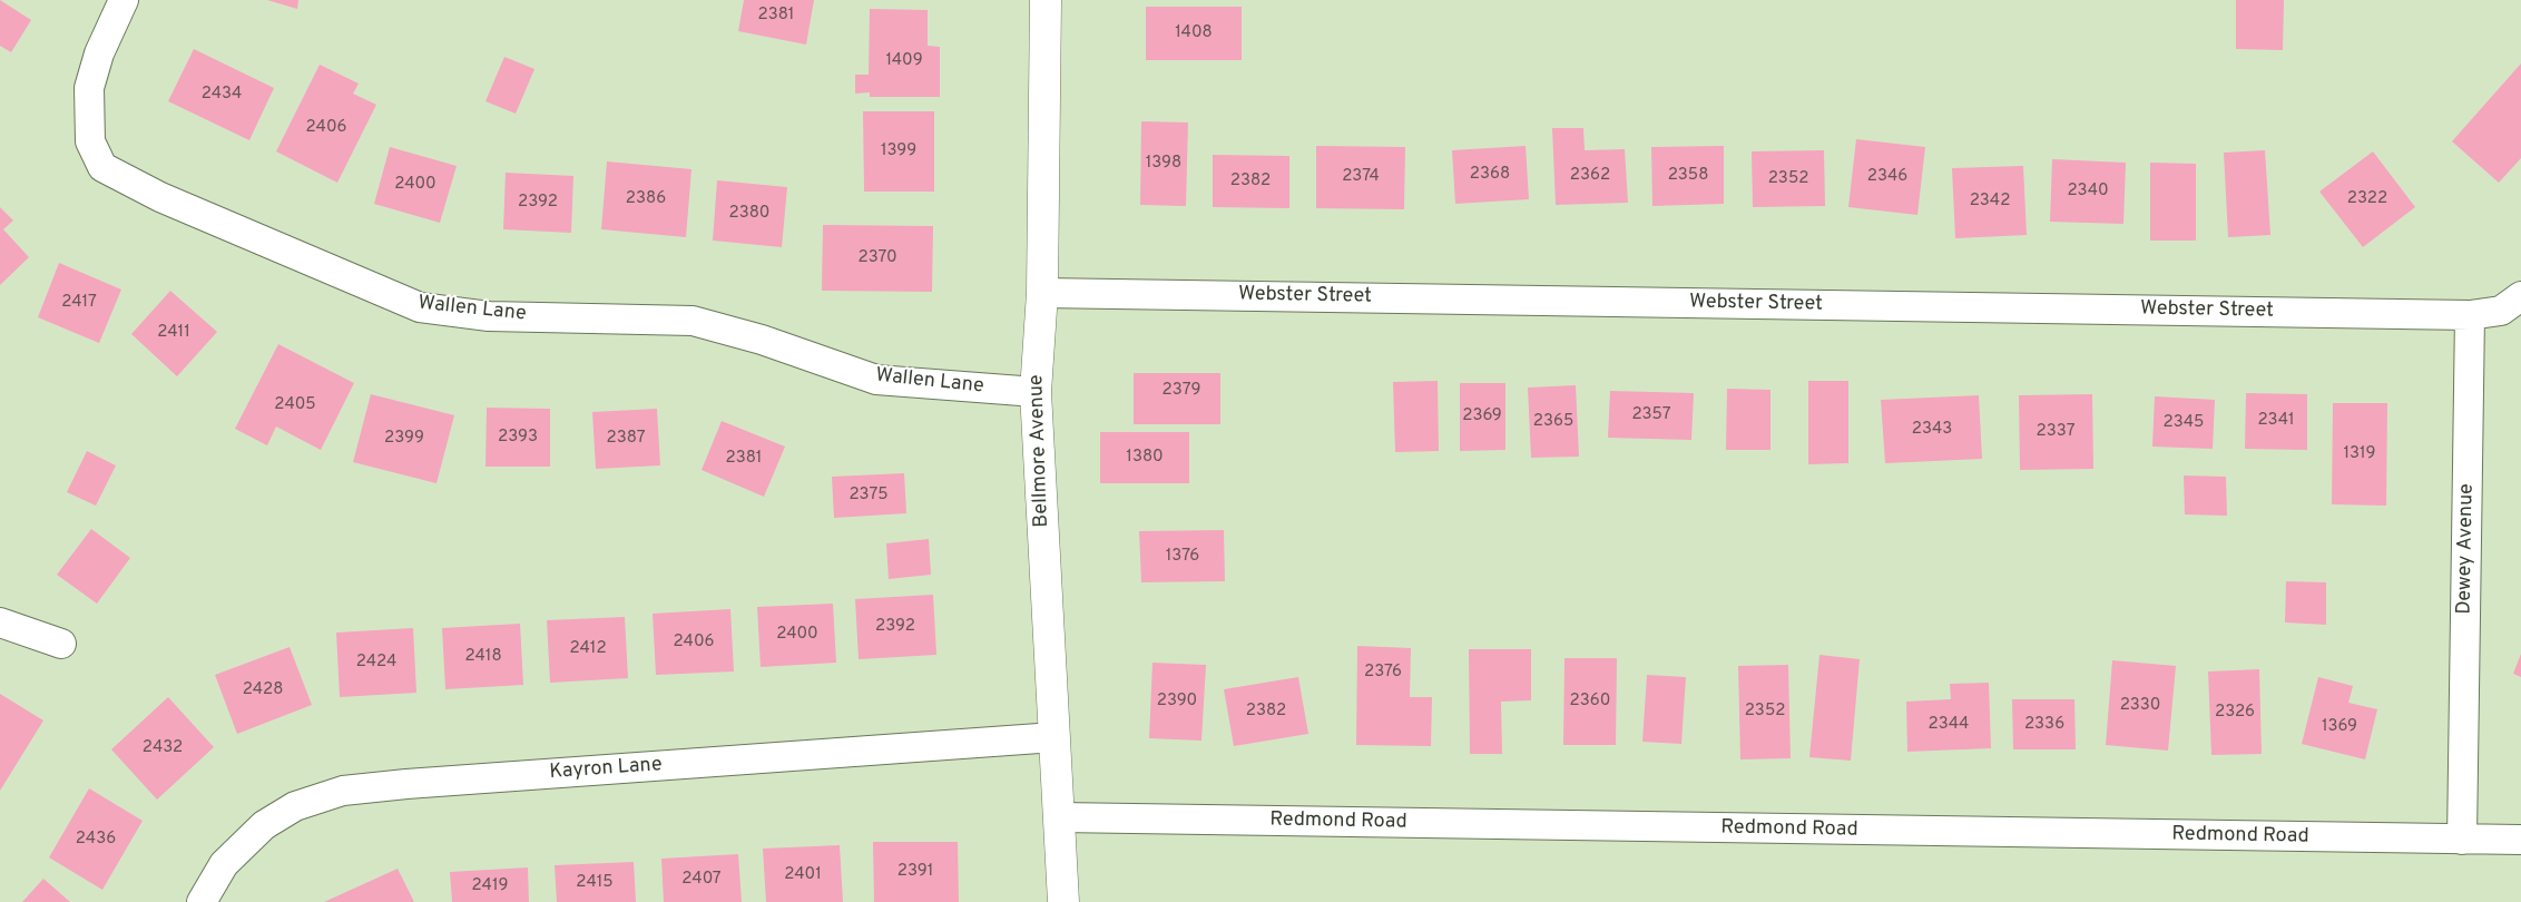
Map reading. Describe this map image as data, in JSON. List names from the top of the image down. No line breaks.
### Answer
{"streets":{"main road":["Bellmore Avenue"],"street":["Webster Street","Wallen Lane","Dewey Avenue","Kayron Lane","Redmond Road"]},"crossings":[["Webster Street","Bellmore Avenue"],["Webster Street","Dewey Avenue"],["Wallen Lane","Bellmore Avenue"],["Bellmore Avenue","Kayron Lane"],["Bellmore Avenue","Redmond Road"],["Dewey Avenue","Redmond Road"]],"house_numbers":["2381","1408","1409","2434","2406","1399","1398","2368","2362","2358","2374","2346","2352","2382","2400","2340","2386","2322","2342","2392","2380","2370","2417","2411","2379","2405","2357","2369","2341","2365","2345","2343","2337","2393","2399","2387","1319","1380","2381","2375","1376","2392","2400","2406","2412","2418","2424","2376","2428","2390","2360","2330","2382","2352","2326","2344","2336","1369","2432","2436","2391","2401","2407","2415","2419"]}
